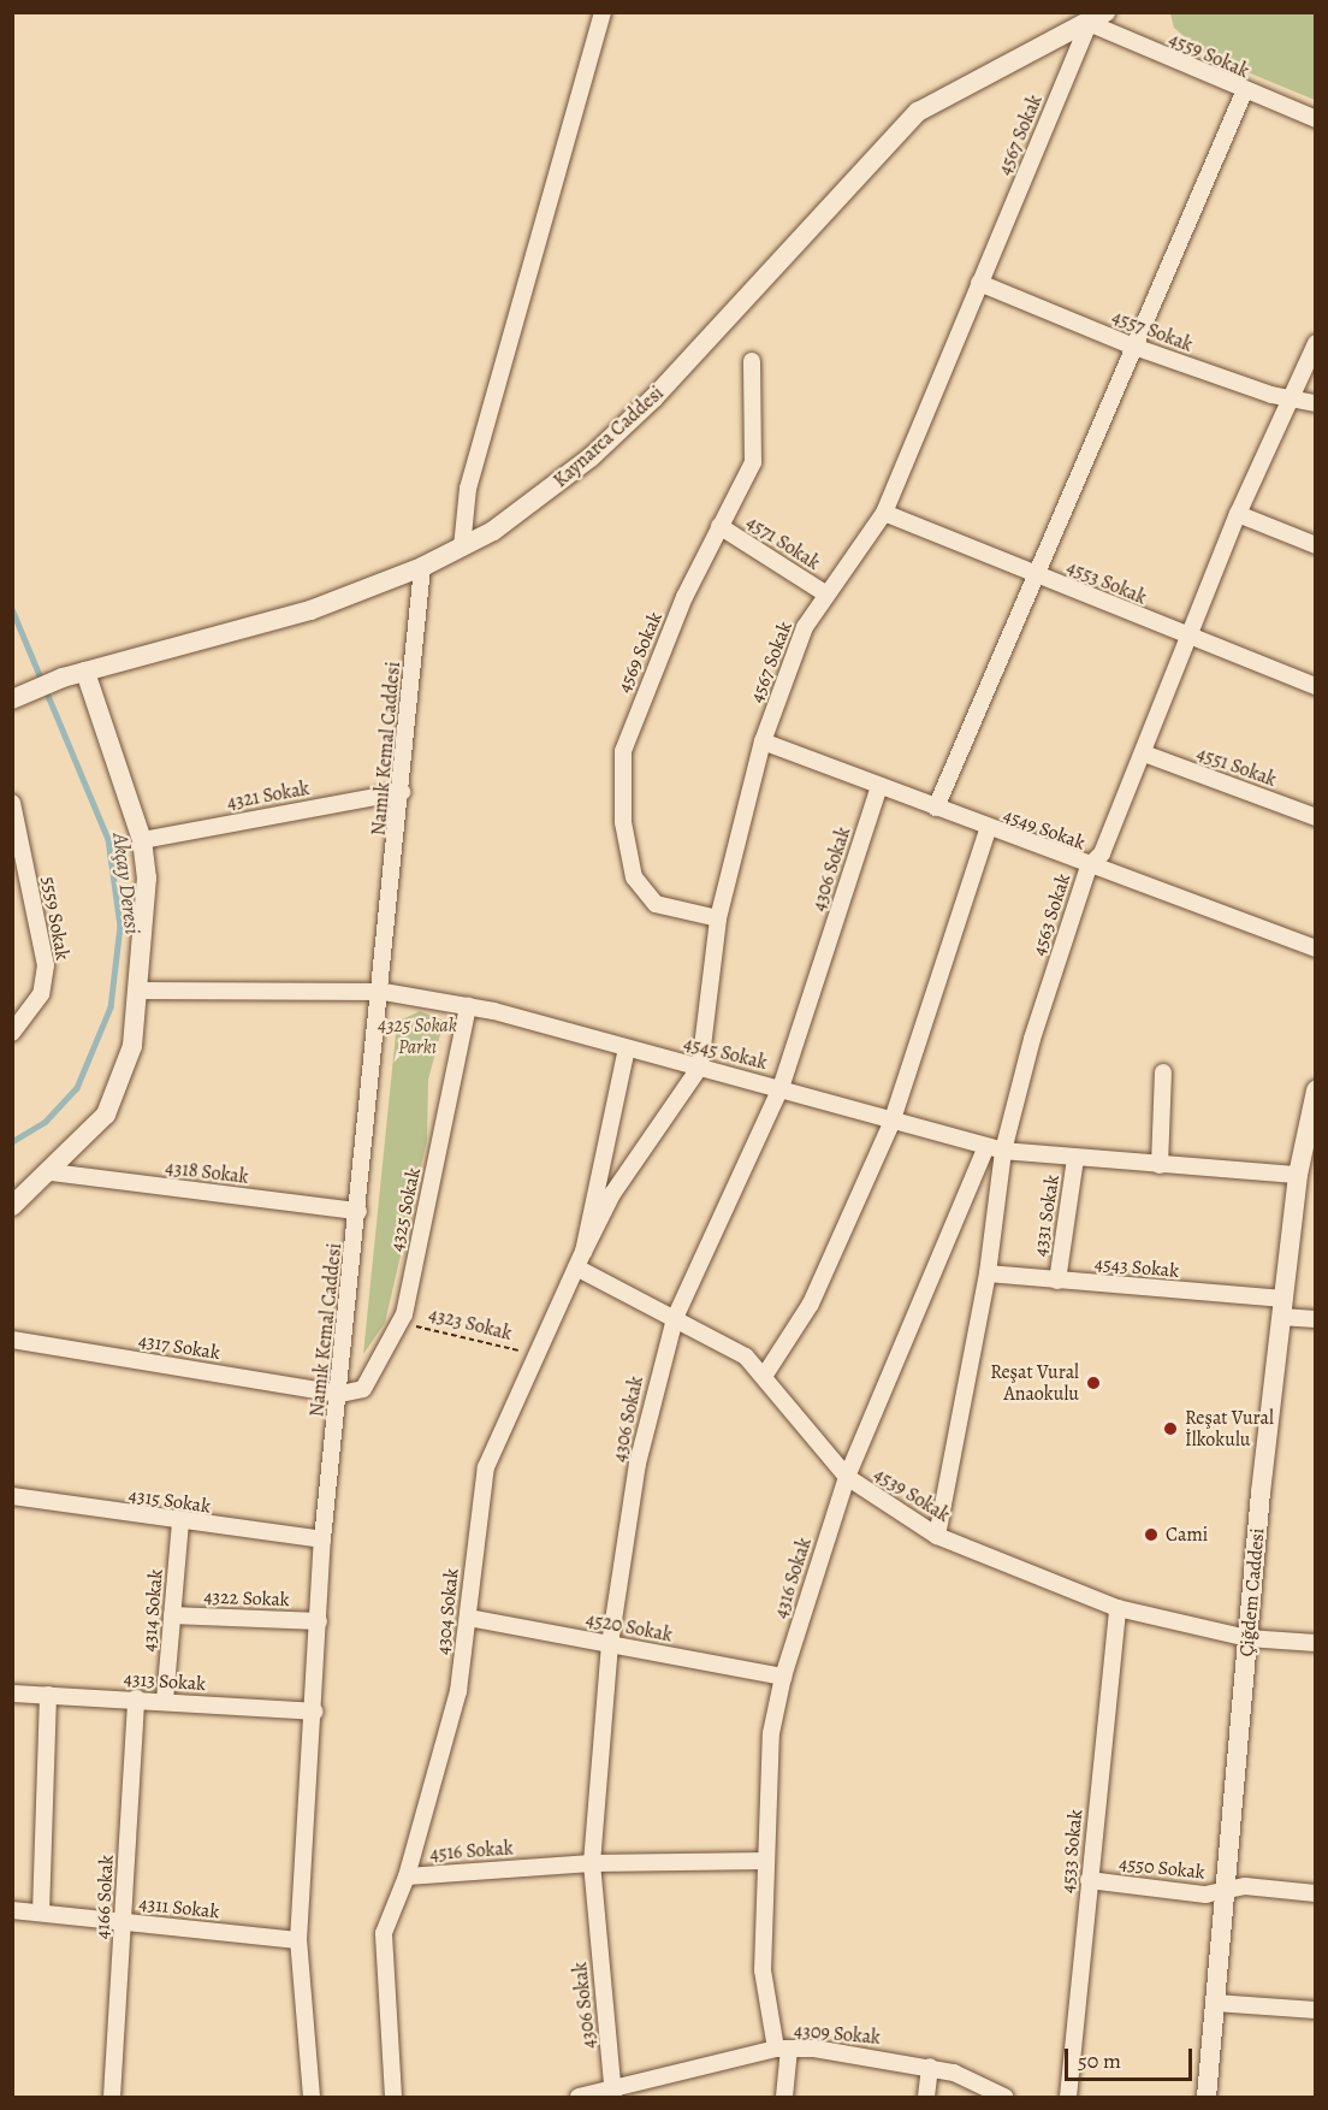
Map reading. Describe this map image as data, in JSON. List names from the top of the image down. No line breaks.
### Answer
{"streets":{"street":["4559 Sokak","4567 Sokak","4557 Sokak","Kaynarca Caddesi","4571 Sokak","4553 Sokak","4569 Sokak","Namık Kemal Caddesi","4551 Sokak","4321 Sokak","4549 Sokak","4306 Sokak","4563 Sokak","5559 Sokak","4545 Sokak","4318 Sokak","4325 Sokak","4331 Sokak","4543 Sokak","4317 Sokak","4539 Sokak","4315 Sokak","4316 Sokak","Çiğdem Caddesi","4322 Sokak","4314 Sokak","4304 Sokak","4520 Sokak","4313 Sokak","4516 Sokak","4533 Sokak","4550 Sokak","4166 Sokak","4311 Sokak","4309 Sokak"],"path":["4323 Sokak"]},"crossings":[["4559 Sokak","4567 Sokak"],["4559 Sokak","Kaynarca Caddesi"],["4567 Sokak","4557 Sokak"],["4567 Sokak","Kaynarca Caddesi"],["4567 Sokak","4571 Sokak"],["4567 Sokak","4553 Sokak"],["4567 Sokak","4569 Sokak"],["4567 Sokak","4549 Sokak"],["4567 Sokak","4545 Sokak"],["4567 Sokak","4304 Sokak"],["4557 Sokak","4563 Sokak"],["Kaynarca Caddesi","Namık Kemal Caddesi"],["4571 Sokak","4569 Sokak"],["4553 Sokak","4563 Sokak"],["Namık Kemal Caddesi","4321 Sokak"],["Namık Kemal Caddesi","4545 Sokak"],["Namık Kemal Caddesi","4318 Sokak"],["Namık Kemal Caddesi","4325 Sokak"],["Namık Kemal Caddesi","4317 Sokak"],["Namık Kemal Caddesi","4315 Sokak"],["Namık Kemal Caddesi","4322 Sokak"],["Namık Kemal Caddesi","4313 Sokak"],["Namık Kemal Caddesi","4311 Sokak"],["4551 Sokak","4563 Sokak"],["4549 Sokak","4306 Sokak"],["4549 Sokak","4563 Sokak"],["4306 Sokak","4545 Sokak"],["4306 Sokak","4539 Sokak"],["4306 Sokak","4520 Sokak"],["4306 Sokak","4516 Sokak"],["4306 Sokak","4309 Sokak"],["4563 Sokak","4545 Sokak"],["4563 Sokak","4543 Sokak"],["4563 Sokak","4539 Sokak"],["4563 Sokak","4316 Sokak"],["4545 Sokak","4325 Sokak"],["4545 Sokak","4331 Sokak"],["4545 Sokak","4316 Sokak"],["4545 Sokak","Çiğdem Caddesi"],["4325 Sokak","4323 Sokak"],["4325 Sokak","4317 Sokak"],["4331 Sokak","4543 Sokak"],["4543 Sokak","Çiğdem Caddesi"],["4323 Sokak","4304 Sokak"],["4539 Sokak","4316 Sokak"],["4539 Sokak","Çiğdem Caddesi"],["4539 Sokak","4304 Sokak"],["4539 Sokak","4533 Sokak"],["4315 Sokak","4314 Sokak"],["4316 Sokak","4520 Sokak"],["4316 Sokak","4516 Sokak"],["4316 Sokak","4309 Sokak"],["Çiğdem Caddesi","4550 Sokak"],["4322 Sokak","4314 Sokak"],["4314 Sokak","4313 Sokak"],["4304 Sokak","4520 Sokak"],["4304 Sokak","4516 Sokak"],["4313 Sokak","4166 Sokak"],["4533 Sokak","4550 Sokak"],["4166 Sokak","4311 Sokak"]],"water":["Akçay Deresi"],"parks":["4325 Sokak Parkı"],"places":["Reşat Vural Anaokulu","Reşat Vural İlkokulu","Cami"],"scale_bar":"50 m"}
